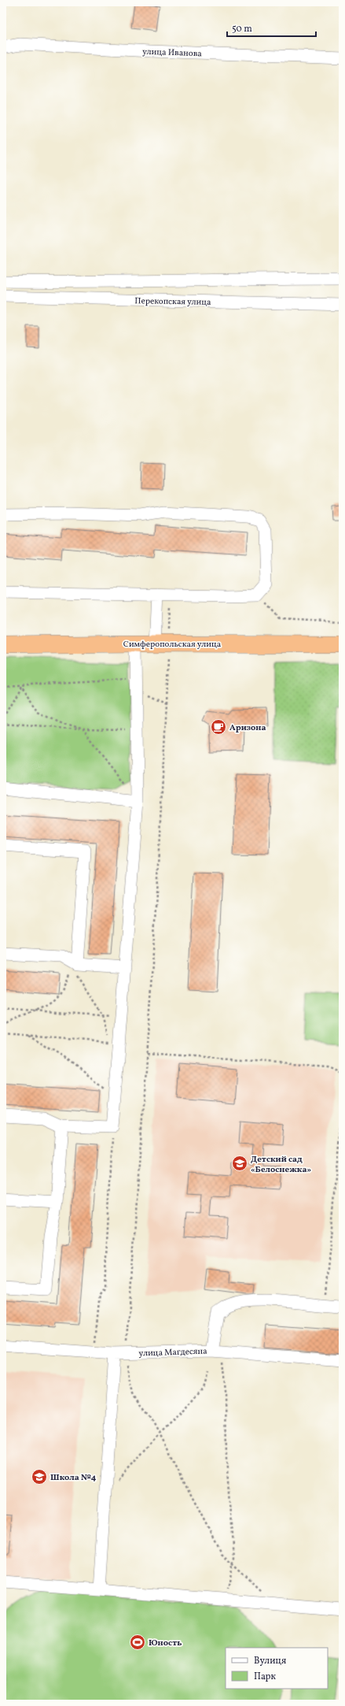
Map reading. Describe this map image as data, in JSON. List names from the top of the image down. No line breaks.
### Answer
{"streets":{"highway":["Симферопольская улица"],"street":["улица Иванова","Перекопская улица","улица Магдесяна"]},"places":{"cafe":["Аризона"],"school or university":["Детский сад «Белоснежка»","Школа №4"],"sports":["Юность"]},"legend":["Вулиця","Парк"],"scale_bar":"50 m"}
